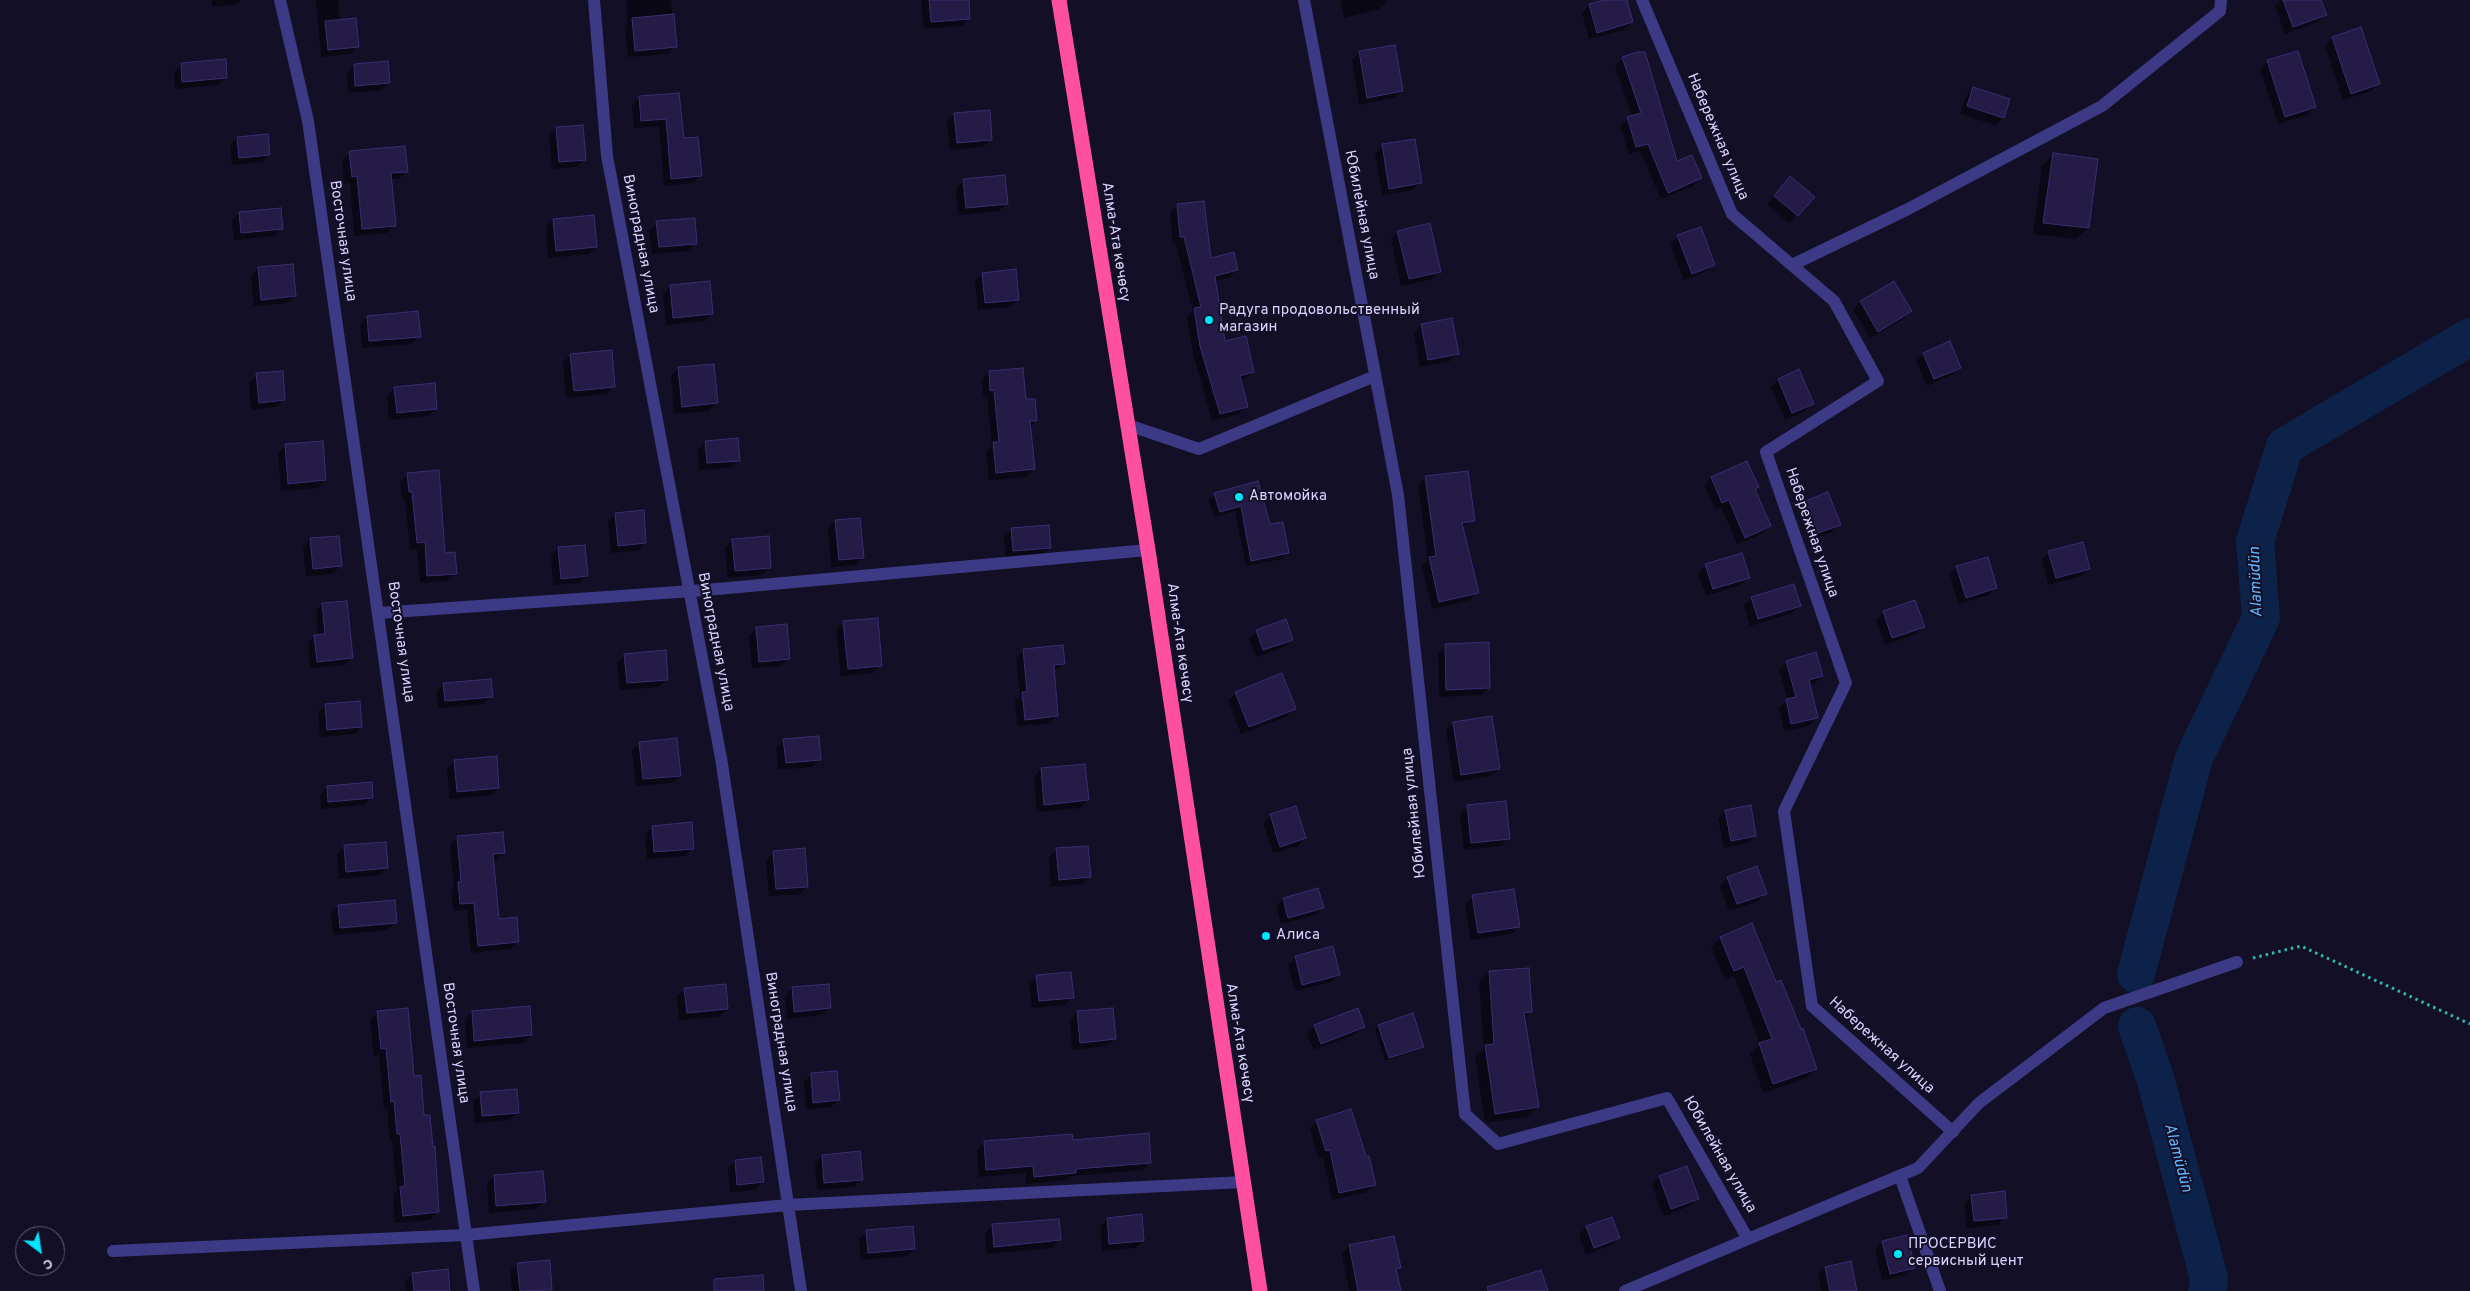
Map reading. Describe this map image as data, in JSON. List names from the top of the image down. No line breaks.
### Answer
{"streets":{"highway":["Алма-Ата көчөсү"],"street":["Набережная улица","Юбилейная улица","Восточная улица","Виноградная улица"]},"water":["Alamüdün"],"places":["Радуга продовольственный магазин","Автомойка","Алиса","ПРОСЕРВИС сервисный цент"],"north":"bottom right"}
